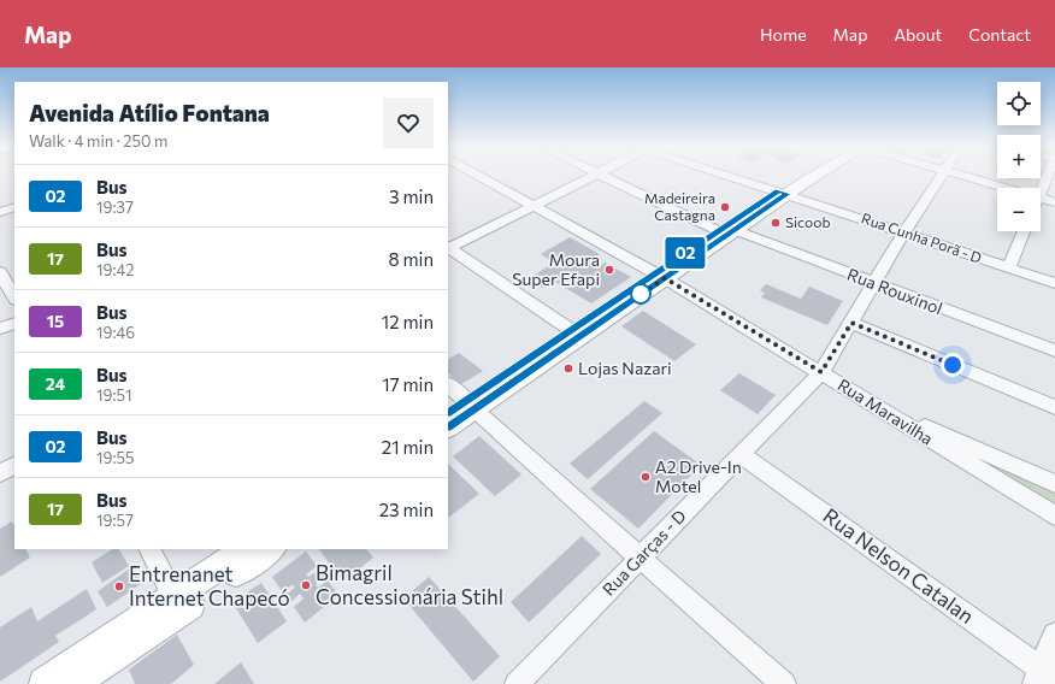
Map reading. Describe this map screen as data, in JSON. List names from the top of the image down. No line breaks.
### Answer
{"streets":{"street":["Rua Cunha Porã - D","Rua Rouxinol","Rua Maravilha","Rua Garças - D","Rua Nelson Catalan"]},"crossings":[["Rua Cunha Porã - D","Rua Garças - D"],["Rua Rouxinol","Rua Garças - D"],["Rua Maravilha","Rua Garças - D"],["Rua Garças - D","Rua Nelson Catalan"]],"places":["Madeireira Castagna","Sicoob","Moura Super Efapi","Lojas Nazari","A2 Drive-In Motel","Bimagril Concessionária Stihl","Entrenanet Internet Chapecó"],"lines":["bus line 02"],"page":{"header":"Map","nav":["Home","Map","About","Contact"],"on_map":"02","map_buttons":["+","−"],"heading":["Avenida Atílio Fontana","Walk · 4 min · 250 m"],"list":[{"mark":"02","name":"Bus","note":"19:37","value":"3 min"},{"mark":"17","name":"Bus","note":"19:42","value":"8 min"},{"mark":"15","name":"Bus","note":"19:46","value":"12 min"},{"mark":"24","name":"Bus","note":"19:51","value":"17 min"},{"mark":"02","name":"Bus","note":"19:55","value":"21 min"},{"mark":"17","name":"Bus","note":"19:57","value":"23 min"}]}}
